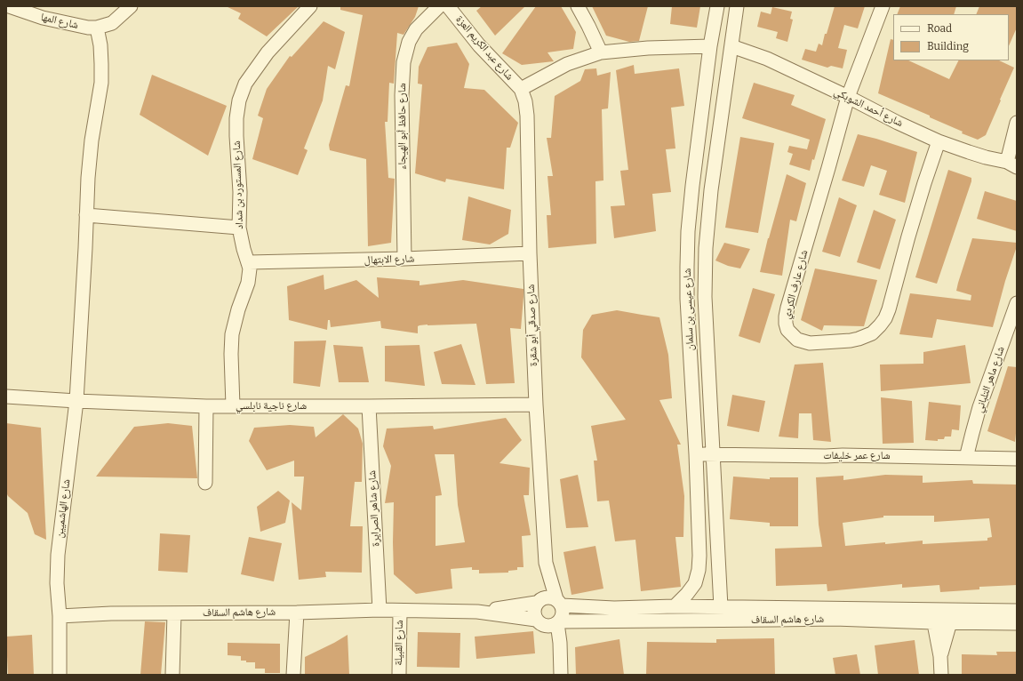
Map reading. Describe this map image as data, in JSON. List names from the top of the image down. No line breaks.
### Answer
{"streets":{"street":["شارع المها","شارع عبد الكريم العزة","شارع أحمد الشوبكي","شارع حافظ أبو الهيجاء","شارع المستورد بن شداد","شارع الابتهال","شارع عارف الكردي","شارع عيسى بن سلمان","شارع صدقي أبو شقرة","شارع ماهر التلباني","شارع ناجية نابلسي","شارع عمر خليفات","شارع الهاشميين","شارع شاهر الصرايرة","شارع هاشم السقاف","شارع القبيلة"]},"crossings":[["شارع المها","شارع الهاشميين"],["شارع عبد الكريم العزة","شارع صدقي أبو شقرة"],["شارع أحمد الشوبكي","شارع عارف الكردي"],["شارع أحمد الشوبكي","شارع عيسى بن سلمان"],["شارع حافظ أبو الهيجاء","شارع الابتهال"],["شارع المستورد بن شداد","شارع الابتهال"],["شارع المستورد بن شداد","شارع ناجية نابلسي"],["شارع الابتهال","شارع صدقي أبو شقرة"],["شارع عيسى بن سلمان","شارع عمر خليفات"],["شارع عيسى بن سلمان","شارع هاشم السقاف"],["شارع صدقي أبو شقرة","شارع ناجية نابلسي"],["شارع صدقي أبو شقرة","شارع هاشم السقاف"],["شارع ماهر التلباني","شارع عمر خليفات"],["شارع ناجية نابلسي","شارع الهاشميين"],["شارع ناجية نابلسي","شارع شاهر الصرايرة"],["شارع الهاشميين","شارع هاشم السقاف"],["شارع شاهر الصرايرة","شارع هاشم السقاف"],["شارع هاشم السقاف","شارع القبيلة"]],"legend":["Road","Building"]}
